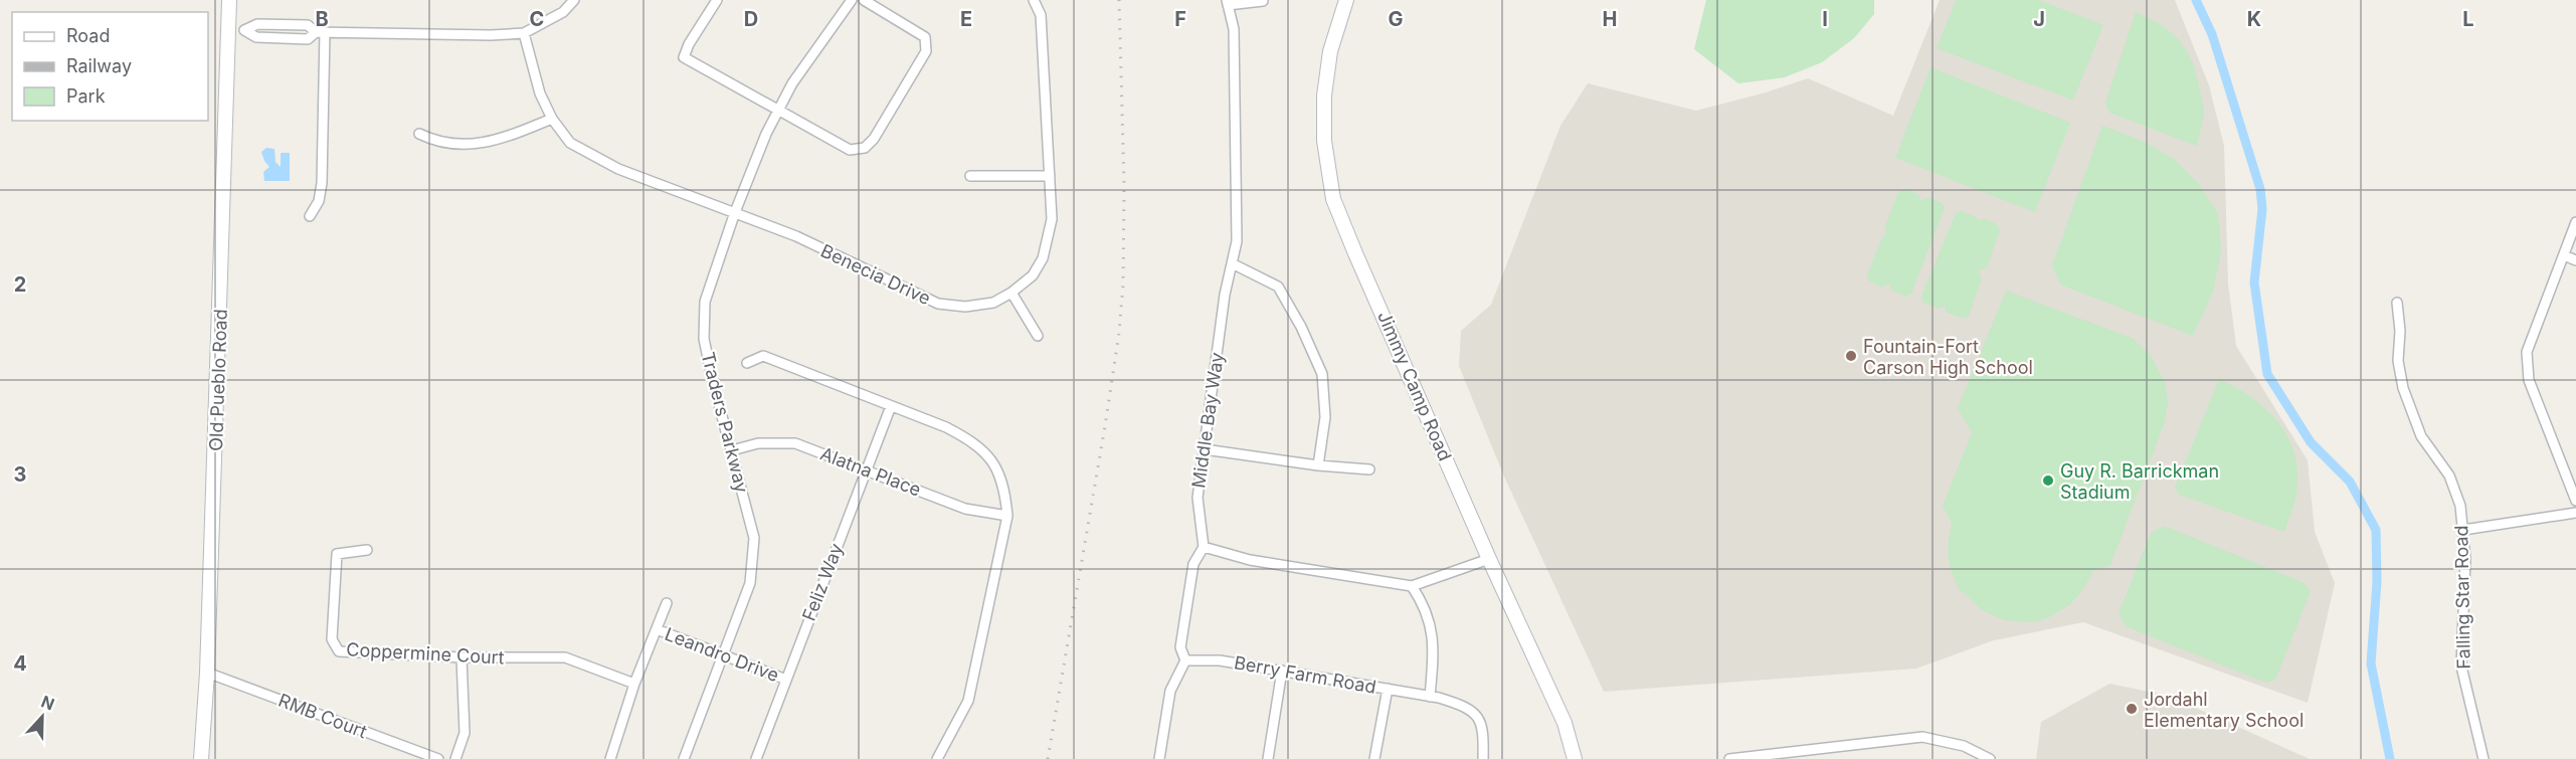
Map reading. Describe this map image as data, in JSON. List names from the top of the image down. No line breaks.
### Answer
{"streets":{"street":["Benecia Drive","Old Pueblo Road","Jimmy Camp Road","Middle Bay Way","Traders Parkway","Alatna Place","Feliz Way","Falling Star Road","Coppermine Court","Leandro Drive","Berry Farm Road","RMB Court"]},"crossings":[["Benecia Drive","Traders Parkway"],["Old Pueblo Road","RMB Court"],["Traders Parkway","Alatna Place"],["Traders Parkway","Leandro Drive"],["Alatna Place","Feliz Way"],["Feliz Way","Leandro Drive"]],"places":["Fountain-Fort Carson High School","Guy R. Barrickman Stadium","Jordahl Elementary School"],"legend":["Road","Railway","Park"],"north":"top","grid":{"columns":["B","C","D","E","F","G","H","I","J","K","L"],"rows":["2","3","4"]}}
